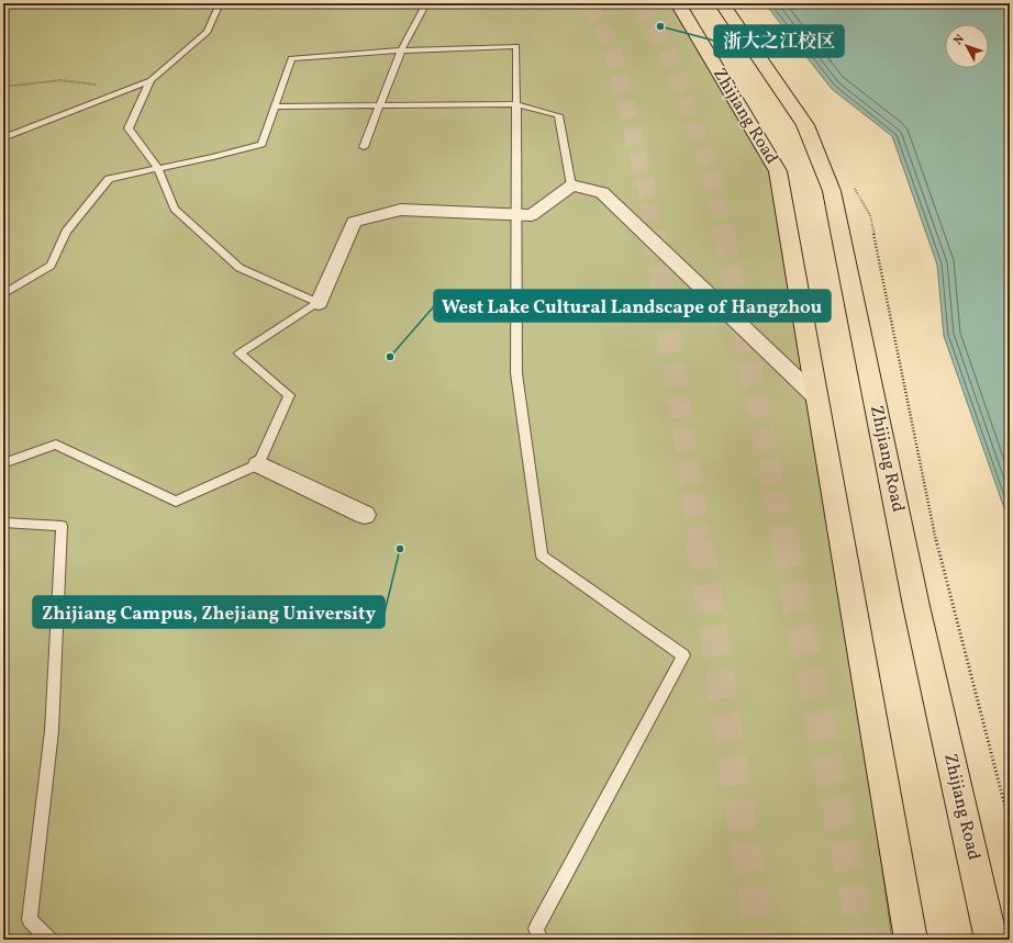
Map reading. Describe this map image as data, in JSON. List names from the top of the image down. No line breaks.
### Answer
{"streets":{"main road":["Zhijiang Road"]},"places":["浙大之江校区","West Lake Cultural Landscape of Hangzhou","Zhijiang Campus, Zhejiang University"],"north":"top left"}
